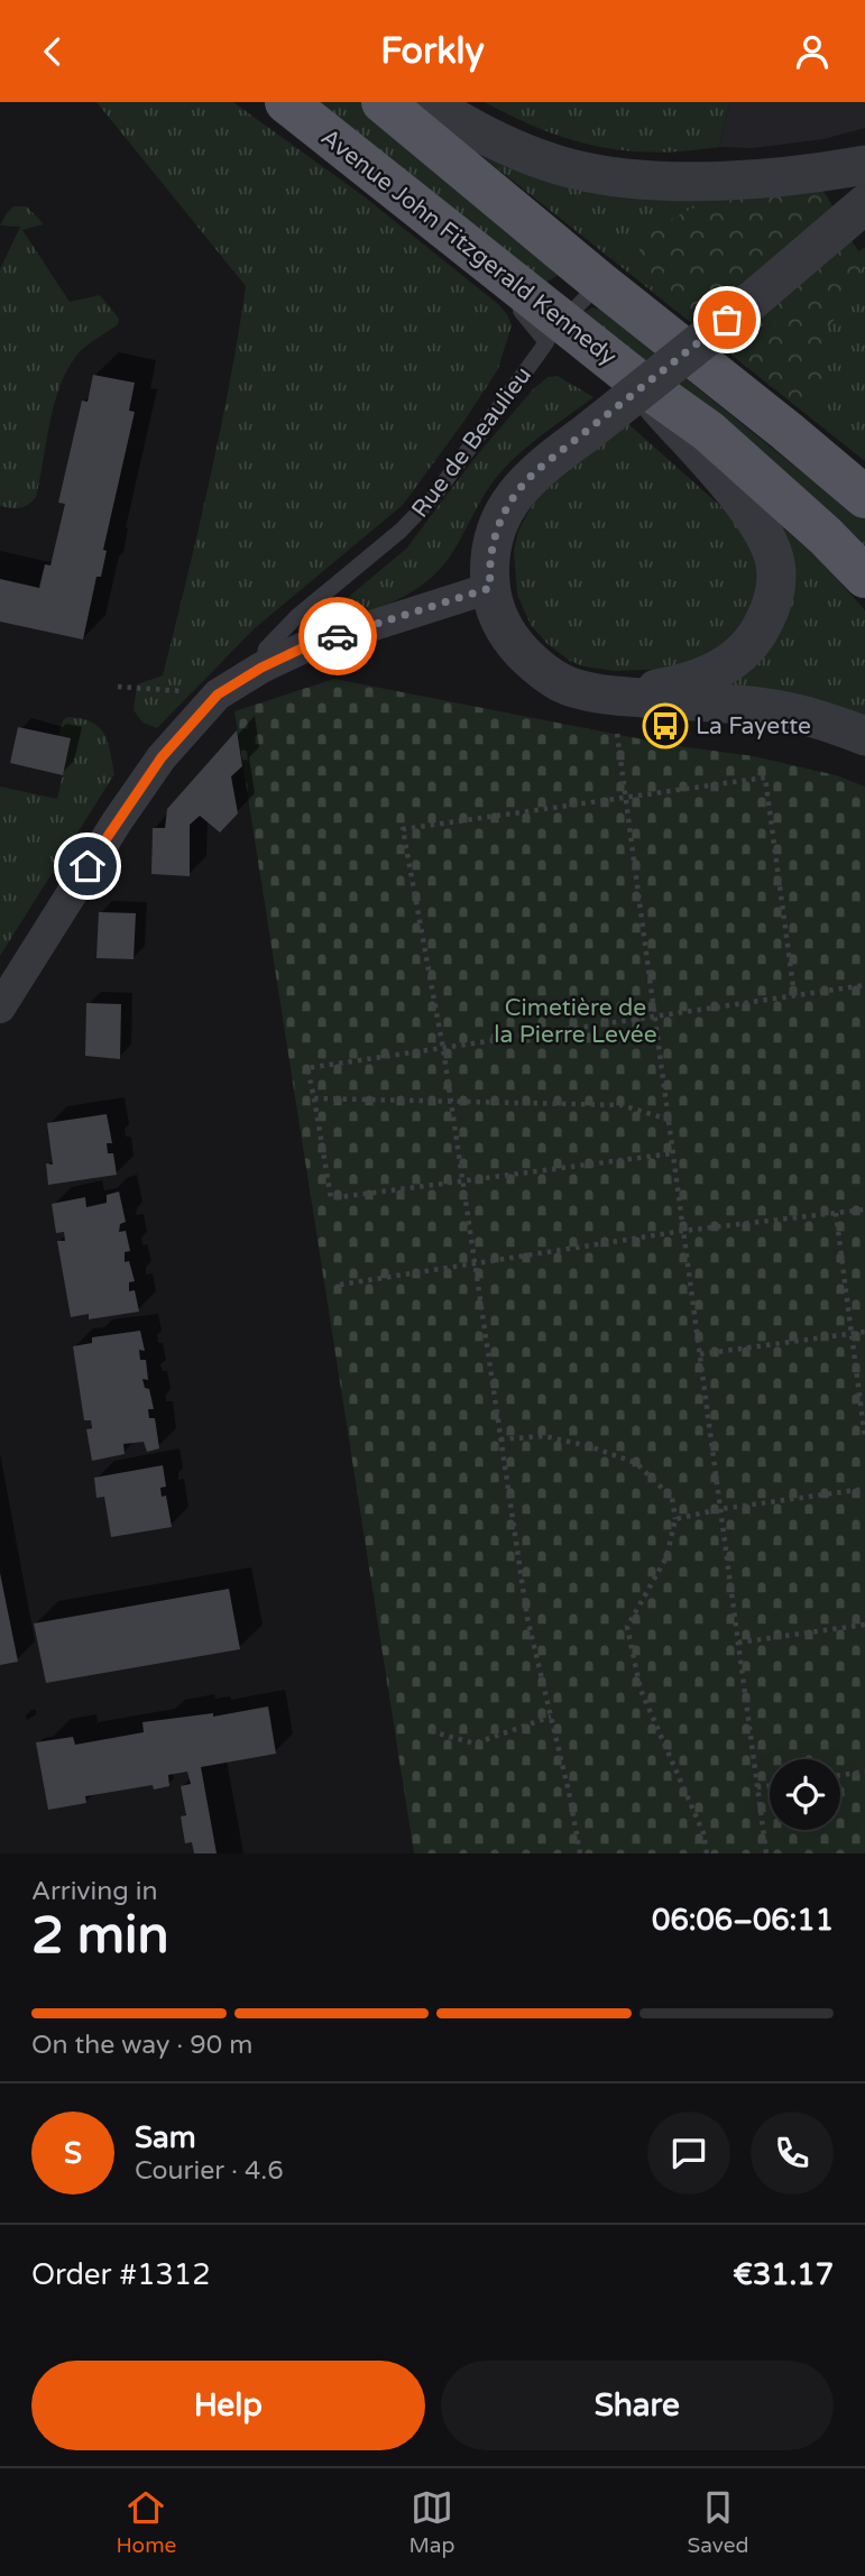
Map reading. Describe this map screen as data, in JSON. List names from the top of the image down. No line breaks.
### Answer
{"streets":{"main road":["Avenue John Fitzgerald Kennedy"],"street":["Rue de Beaulieu"]},"crossings":[["Avenue John Fitzgerald Kennedy","Rue de Beaulieu"]],"parks":["Cimetière de la Pierre Levée"],"places":{"bus stop":["La Fayette"]},"page":{"header":"Forkly","heading":["2 min","Arriving in","06:06–06:11"],"panel":["Sam","Courier · 4.6","Order #1312","€31.17"],"bar":"On the way · 90 m","round":"S","buttons":["Help","Share"],"tabs":["Home","Map","Saved"]}}
